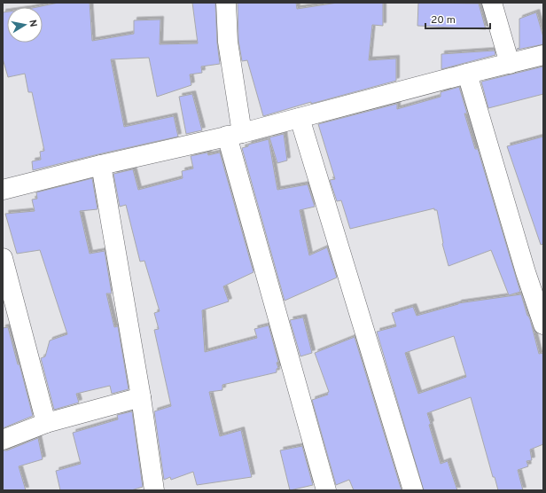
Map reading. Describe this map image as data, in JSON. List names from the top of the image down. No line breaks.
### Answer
{"scale_bar":"20 m","north":"right"}
